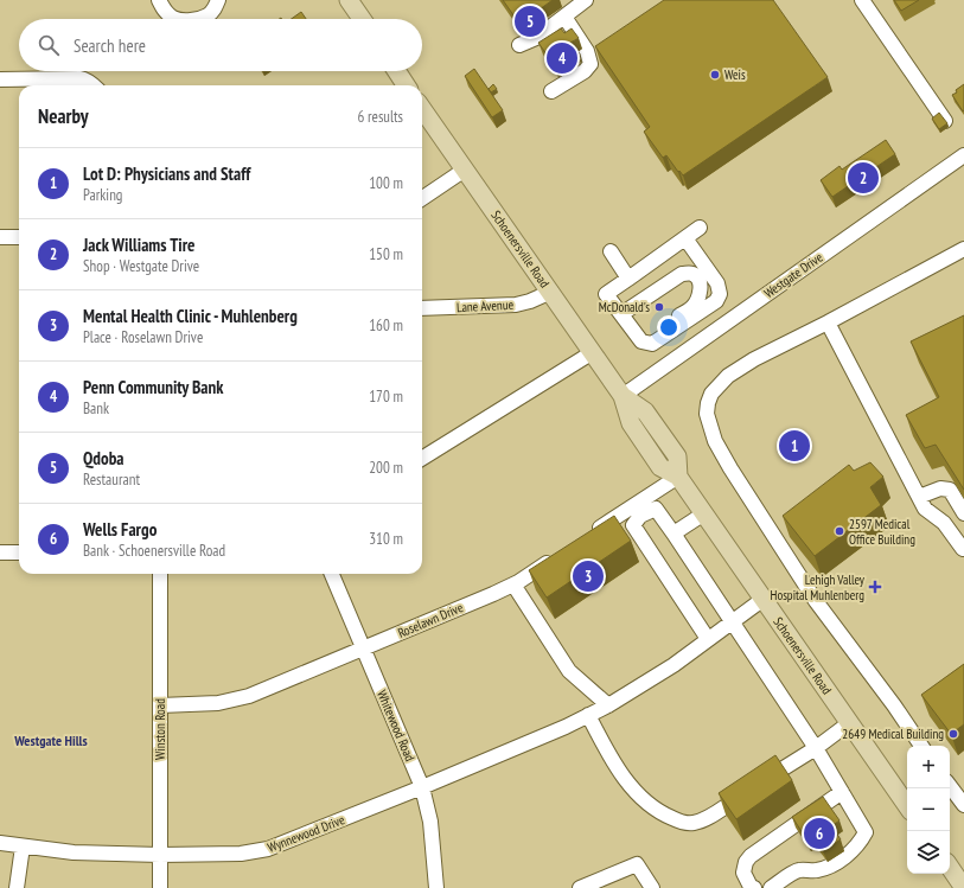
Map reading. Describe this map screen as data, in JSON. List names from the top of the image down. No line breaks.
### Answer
{"streets":{"main road":["Schoenersville Road"],"street":["Westgate Drive","Lane Avenue","Roselawn Drive","Whitewood Road","Winston Road","Wynnewood Drive"]},"crossings":[["Schoenersville Road","Westgate Drive"],["Schoenersville Road","Lane Avenue"],["Schoenersville Road","Wynnewood Drive"],["Roselawn Drive","Whitewood Road"],["Roselawn Drive","Winston Road"],["Whitewood Road","Wynnewood Drive"],["Winston Road","Wynnewood Drive"]],"districts":["Westgate Hills"],"places":{"other":["Weis","McDonald's","2597 Medical Office Building","2649 Medical Building"],"health":["Lehigh Valley Hospital Muhlenberg"]},"page":{"pins":["5","4","2","1","3","6"],"search":"Search here","heading":["Nearby","6 results"],"list":[{"mark":"1","name":"Lot D: Physicians and Staff","note":"Parking","value":"100 m"},{"mark":"2","name":"Jack Williams Tire","note":"Shop · Westgate Drive","value":"150 m"},{"mark":"3","name":"Mental Health Clinic - Muhlenberg","note":"Place · Roselawn Drive","value":"160 m"},{"mark":"4","name":"Penn Community Bank","note":"Bank","value":"170 m"},{"mark":"5","name":"Qdoba","note":"Restaurant","value":"200 m"},{"mark":"6","name":"Wells Fargo","note":"Bank · Schoenersville Road","value":"310 m"}],"map_buttons":["+","−"]}}
